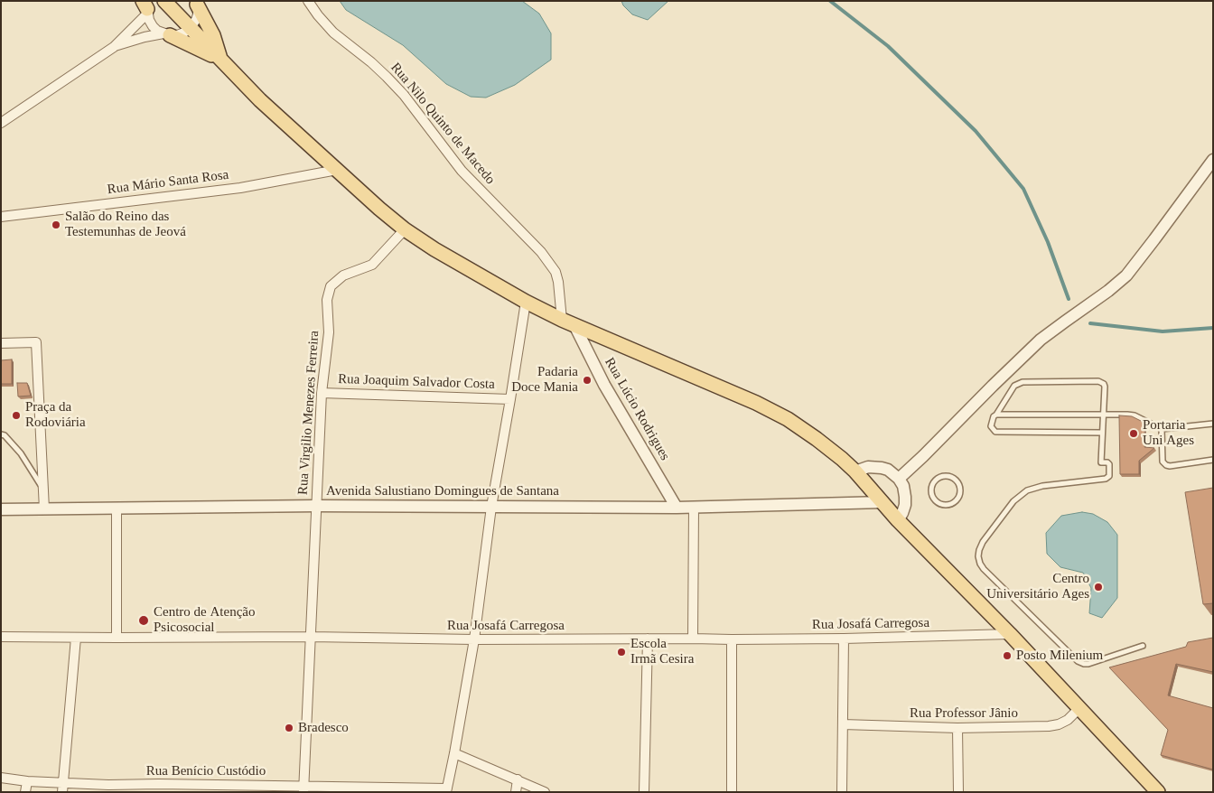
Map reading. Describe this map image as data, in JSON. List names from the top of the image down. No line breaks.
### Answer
{"streets":{"street":["Rua Nilo Quinto de Macedo","Rua Mário Santa Rosa","Rua Joaquim Salvador Costa","Rua Lúcio Rodrigues","Rua Virgilio Menezes Ferreira","Avenida Salustiano Domingues de Santana","Rua Josafá Carregosa","Rua Professor Jânio","Rua Benício Custódio"]},"crossings":[["Rua Nilo Quinto de Macedo","Rua Lúcio Rodrigues"],["Rua Joaquim Salvador Costa","Rua Virgilio Menezes Ferreira"],["Rua Lúcio Rodrigues","Avenida Salustiano Domingues de Santana"],["Rua Virgilio Menezes Ferreira","Avenida Salustiano Domingues de Santana"],["Rua Virgilio Menezes Ferreira","Rua Josafá Carregosa"],["Rua Virgilio Menezes Ferreira","Rua Benício Custódio"]],"places":["Salão do Reino das Testemunhas de Jeová","Padaria Doce Mania","Praça da Rodoviária","Portaria Uni Ages","Centro Universitário Ages","Centro de Atenção Psicosocial","Escola Irmã Cesira","Posto Milenium","Bradesco"]}
